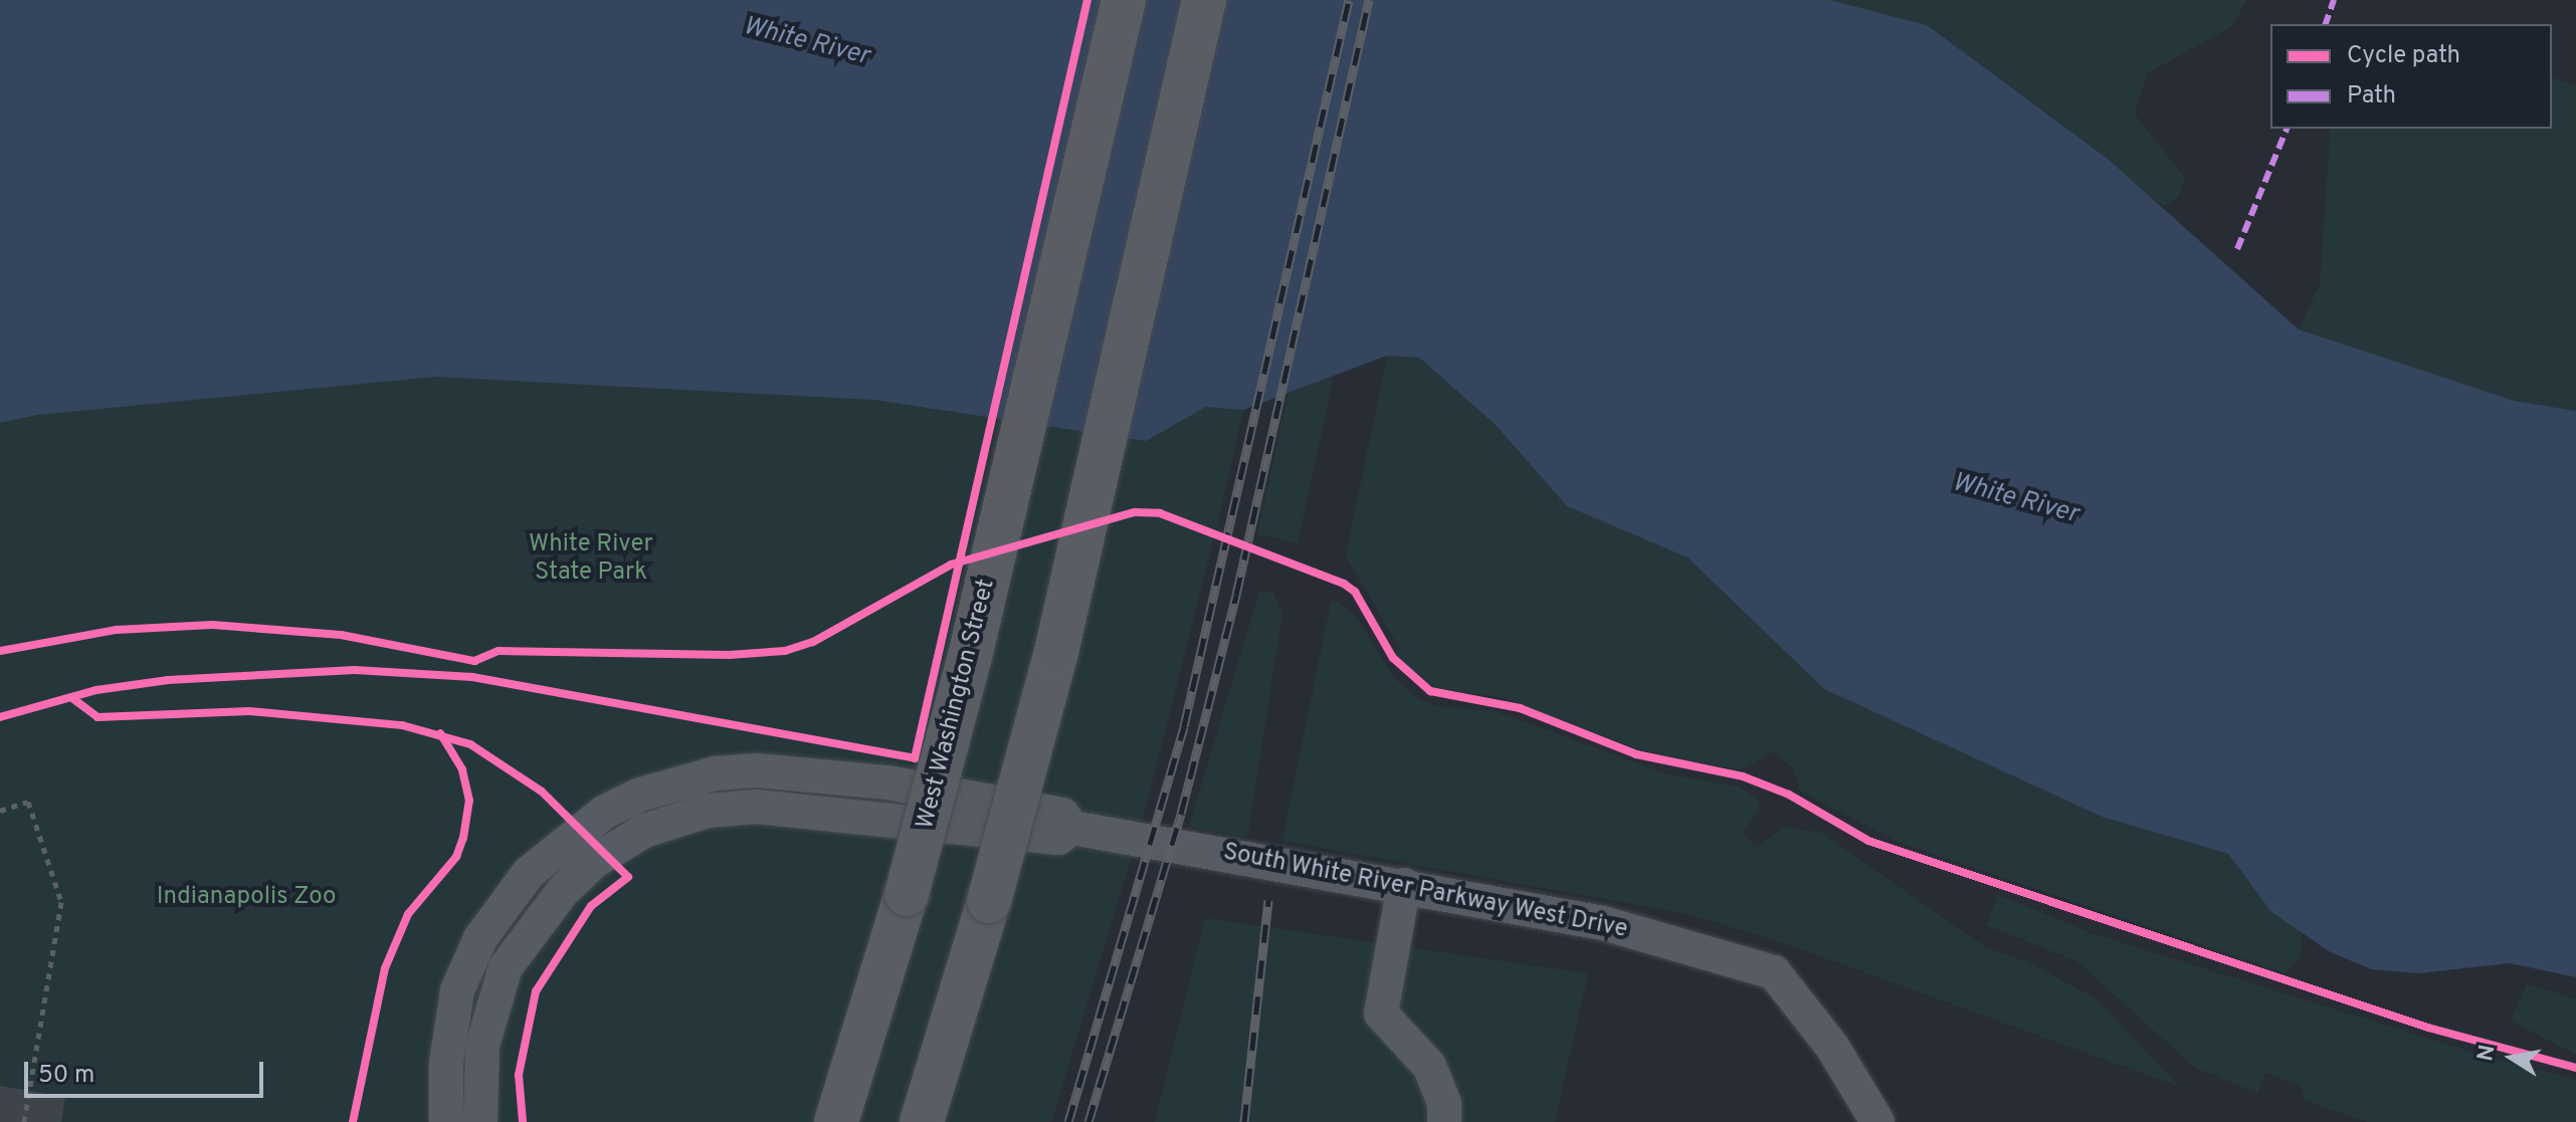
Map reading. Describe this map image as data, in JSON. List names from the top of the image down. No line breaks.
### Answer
{"streets":{"main road":["West Washington Street"],"street":["South White River Parkway West Drive"]},"water":["White River"],"parks":["White River State Park","Indianapolis Zoo"],"legend":["Cycle path","Path"],"scale_bar":"50 m","north":"left"}
